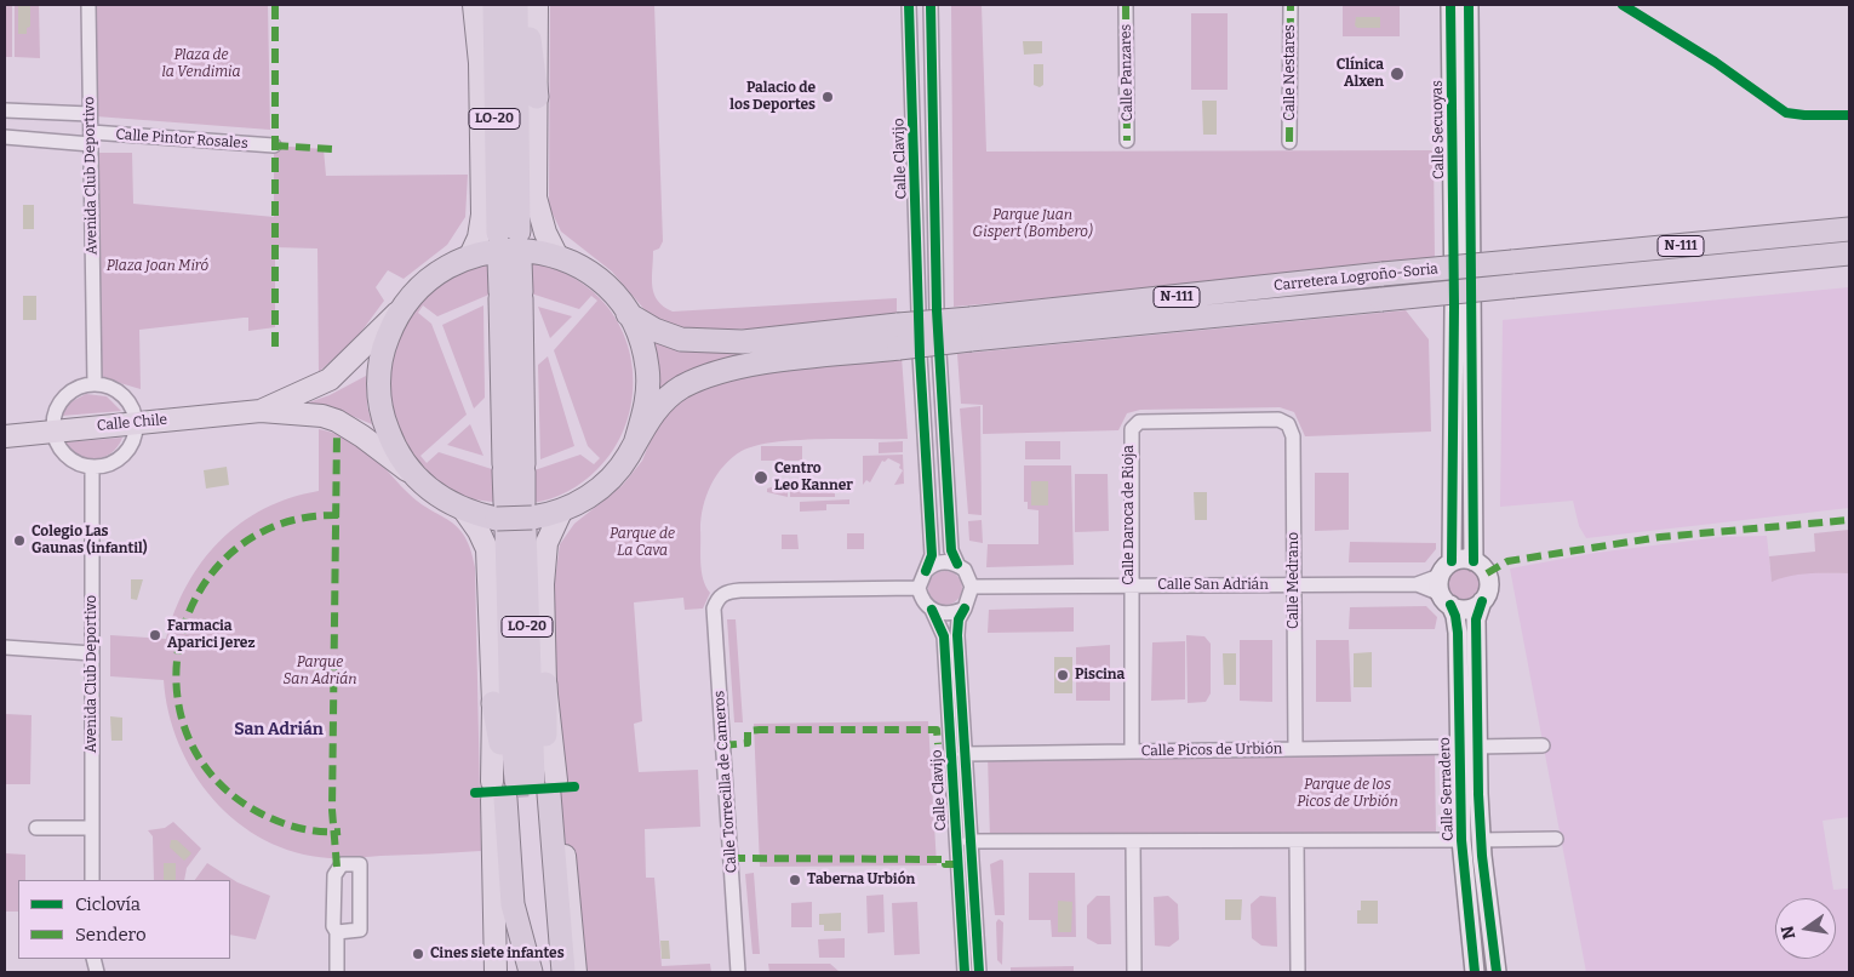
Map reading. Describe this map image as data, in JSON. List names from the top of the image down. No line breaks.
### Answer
{"streets":{"highway":["LO-20","N-111","Carretera Logroño-Soria"],"main road":["Calle Secuoyas","Calle Chile","Calle Serradero"],"street":["Calle Panzares","Calle Nestares","Calle Pintor Rosales","Calle Clavijo","Avenida Club Deportivo","Calle Daroca de Rioja","Calle Medrano","Calle San Adrián","Calle Picos de Urbión","Calle Torrecilla de Cameros"]},"crossings":[["Calle Secuoyas","Calle Serradero"],["Calle Pintor Rosales","Avenida Club Deportivo"],["Calle Clavijo","Calle San Adrián"],["Calle Clavijo","Calle Picos de Urbión"],["Calle Clavijo","Calle Torrecilla de Cameros"],["N-111","Carretera Logroño-Soria"],["Calle Daroca de Rioja","Calle Medrano"],["Calle Daroca de Rioja","Calle San Adrián"],["Calle Daroca de Rioja","Calle Picos de Urbión"],["Calle Medrano","Calle San Adrián"],["Calle Medrano","Calle Picos de Urbión"],["Calle San Adrián","Calle Torrecilla de Cameros"],["Calle San Adrián","Calle Serradero"],["Calle Picos de Urbión","Calle Serradero"]],"districts":["San Adrián"],"parks":["Plaza de la Vendimia","Parque Juan Gispert (Bombero)","Plaza Joan Miró","Parque de La Cava","Parque San Adrián","Parque de los Picos de Urbión"],"places":["Clínica Alxen","Palacio de los Deportes","Centro Leo Kanner","Colegio Las Gaunas (infantil)","Farmacia Aparici Jerez","Piscina","Taberna Urbión","Cines siete infantes"],"legend":["Ciclovía","Sendero"],"north":"left"}
